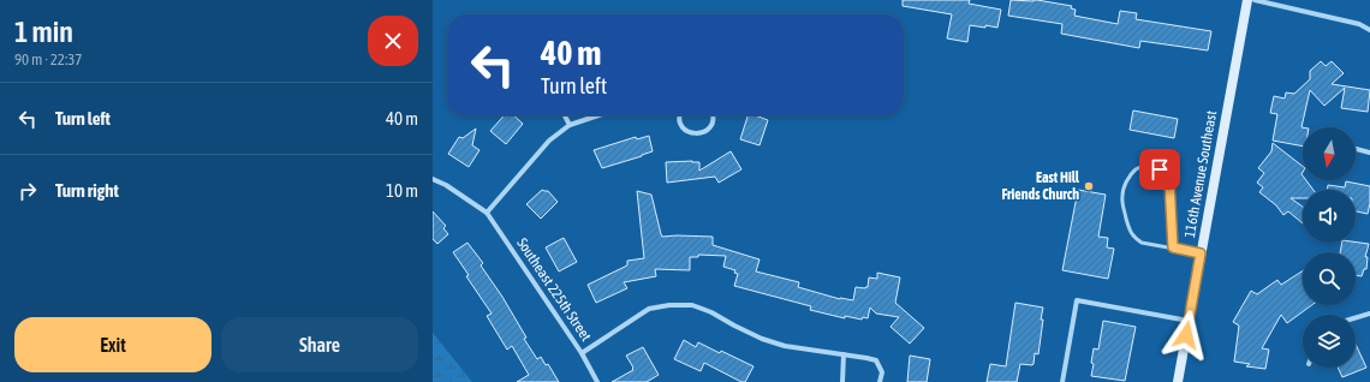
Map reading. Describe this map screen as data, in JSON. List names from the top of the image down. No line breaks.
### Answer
{"streets":{"main road":["116th Avenue Southeast"],"street":["Southeast 225th Street"]},"places":["East Hill Friends Church"],"north":"bottom","page":{"heading":["1 min","90 m · 22:37"],"turn":["40 m","Turn left"],"list":[{"name":"Turn left","value":"40 m"},{"name":"Turn right","value":"10 m"}],"buttons":["Exit","Share"]}}
